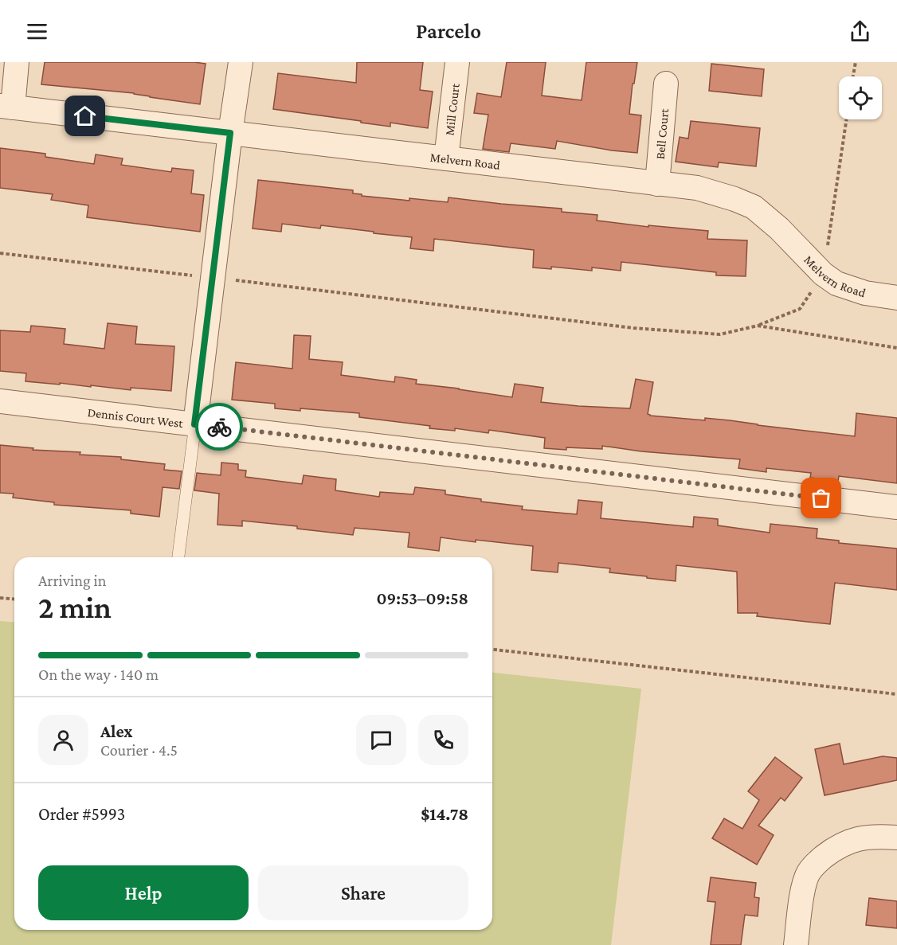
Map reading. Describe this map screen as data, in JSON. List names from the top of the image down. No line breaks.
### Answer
{"streets":{"street":["Mill Court","Bell Court","Melvern Road","Dennis Court West"]},"crossings":[["Mill Court","Melvern Road"],["Bell Court","Melvern Road"]],"page":{"header":"Parcelo","heading":["2 min","Arriving in","09:53–09:58"],"panel":["Alex","Courier · 4.5","Order #5993","$14.78"],"bar":"On the way · 140 m","buttons":["Help","Share"]}}
